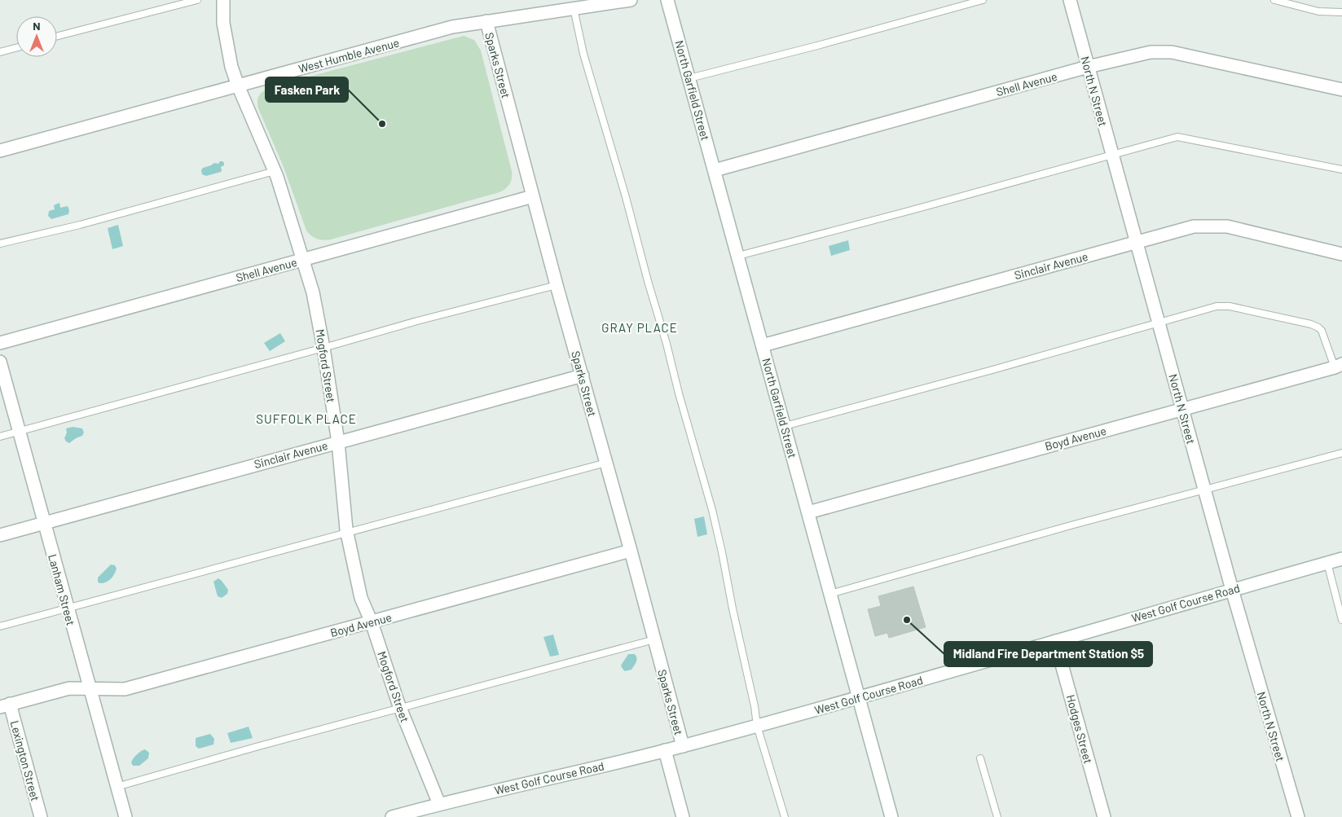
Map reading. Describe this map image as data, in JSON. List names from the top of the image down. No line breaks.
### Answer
{"streets":{"street":["West Humble Avenue","Sparks Street","Shell Avenue","North Garfield Street","North N Street","Sinclair Avenue","Mogford Street","Boyd Avenue","Lanham Street","West Golf Course Road","Hodges Street","Lexington Street"]},"crossings":[["West Humble Avenue","Sparks Street"],["West Humble Avenue","Mogford Street"],["Sparks Street","Shell Avenue"],["Sparks Street","Sinclair Avenue"],["Sparks Street","Boyd Avenue"],["Sparks Street","West Golf Course Road"],["Shell Avenue","North Garfield Street"],["Shell Avenue","North N Street"],["Shell Avenue","Mogford Street"],["North Garfield Street","Sinclair Avenue"],["North Garfield Street","Boyd Avenue"],["North Garfield Street","West Golf Course Road"],["North N Street","Sinclair Avenue"],["North N Street","Boyd Avenue"],["North N Street","West Golf Course Road"],["Sinclair Avenue","Mogford Street"],["Sinclair Avenue","Lanham Street"],["Mogford Street","Boyd Avenue"],["Mogford Street","West Golf Course Road"],["Boyd Avenue","Lanham Street"],["Boyd Avenue","Lexington Street"],["West Golf Course Road","Hodges Street"]],"districts":["GRAY PLACE","SUFFOLK PLACE"],"places":["Fasken Park","Midland Fire Department Station $5"],"north":"top"}
